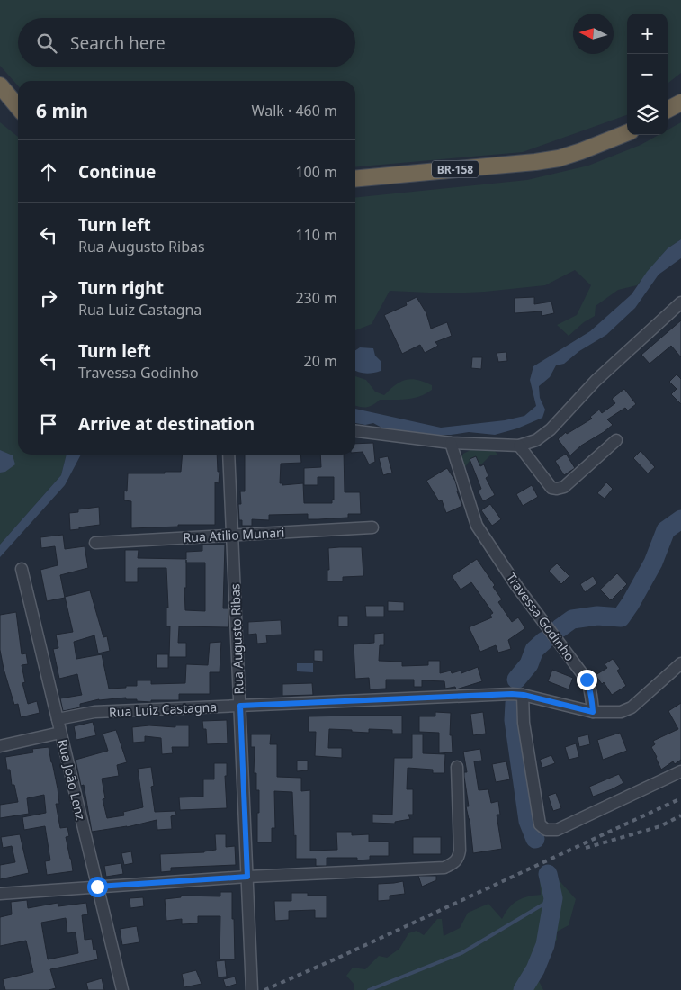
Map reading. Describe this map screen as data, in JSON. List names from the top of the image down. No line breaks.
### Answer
{"streets":{"highway":["BR-158"],"street":["Rua Atilio Munari","Travessa Godinho","Rua Augusto Ribas","Rua Luiz Castagna","Rua João Lenz"]},"crossings":[["Rua Atilio Munari","Rua Augusto Ribas"],["Travessa Godinho","Rua Luiz Castagna"],["Rua Augusto Ribas","Rua Luiz Castagna"],["Rua Luiz Castagna","Rua João Lenz"]],"north":"left","page":{"map_buttons":["+","−"],"search":"Search here","heading":["6 min","Walk · 460 m"],"list":[["Continue","100 m"],["Turn left","Rua Augusto Ribas","110 m"],["Turn right","Rua Luiz Castagna","230 m"],["Turn left","Travessa Godinho","20 m"],"Arrive at destination"]}}
